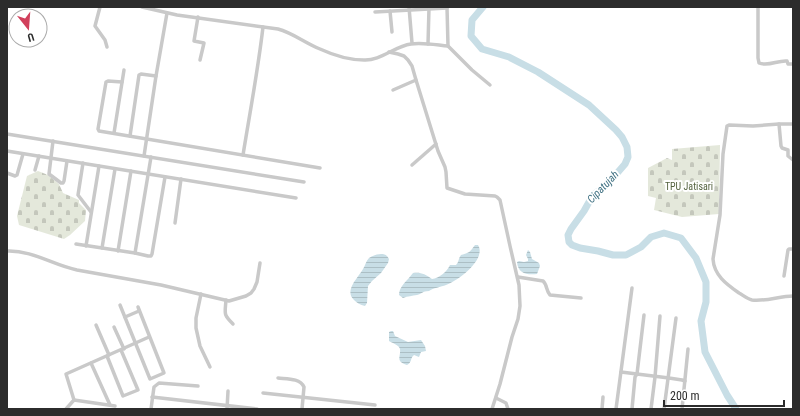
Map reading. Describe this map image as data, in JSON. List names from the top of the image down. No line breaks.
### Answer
{"water":["Cipatujah"],"parks":["TPU Jatisari"],"scale_bar":"200 m","north":"bottom"}
